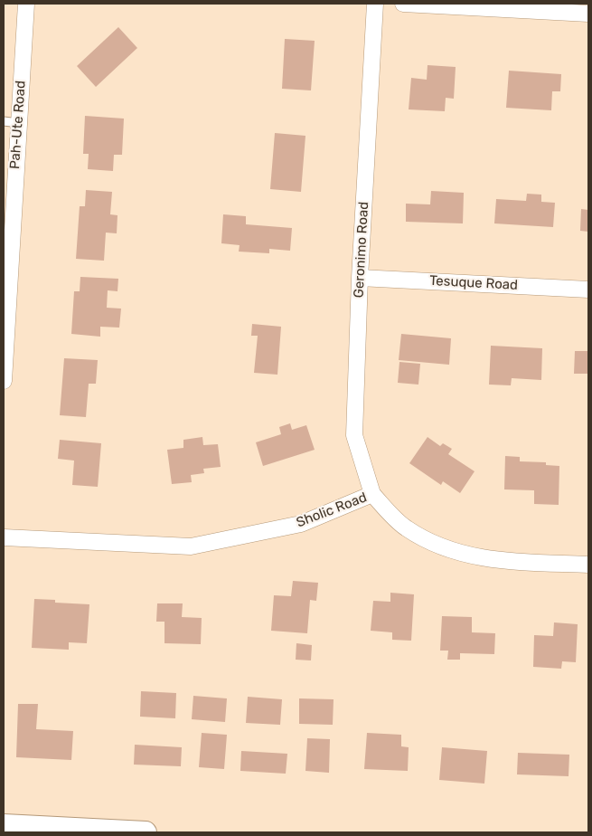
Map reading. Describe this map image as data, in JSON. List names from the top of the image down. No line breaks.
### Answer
{"streets":{"street":["Pah-Ute Road","Geronimo Road","Tesuque Road","Sholic Road"]},"crossings":[["Geronimo Road","Tesuque Road"],["Geronimo Road","Sholic Road"]]}
